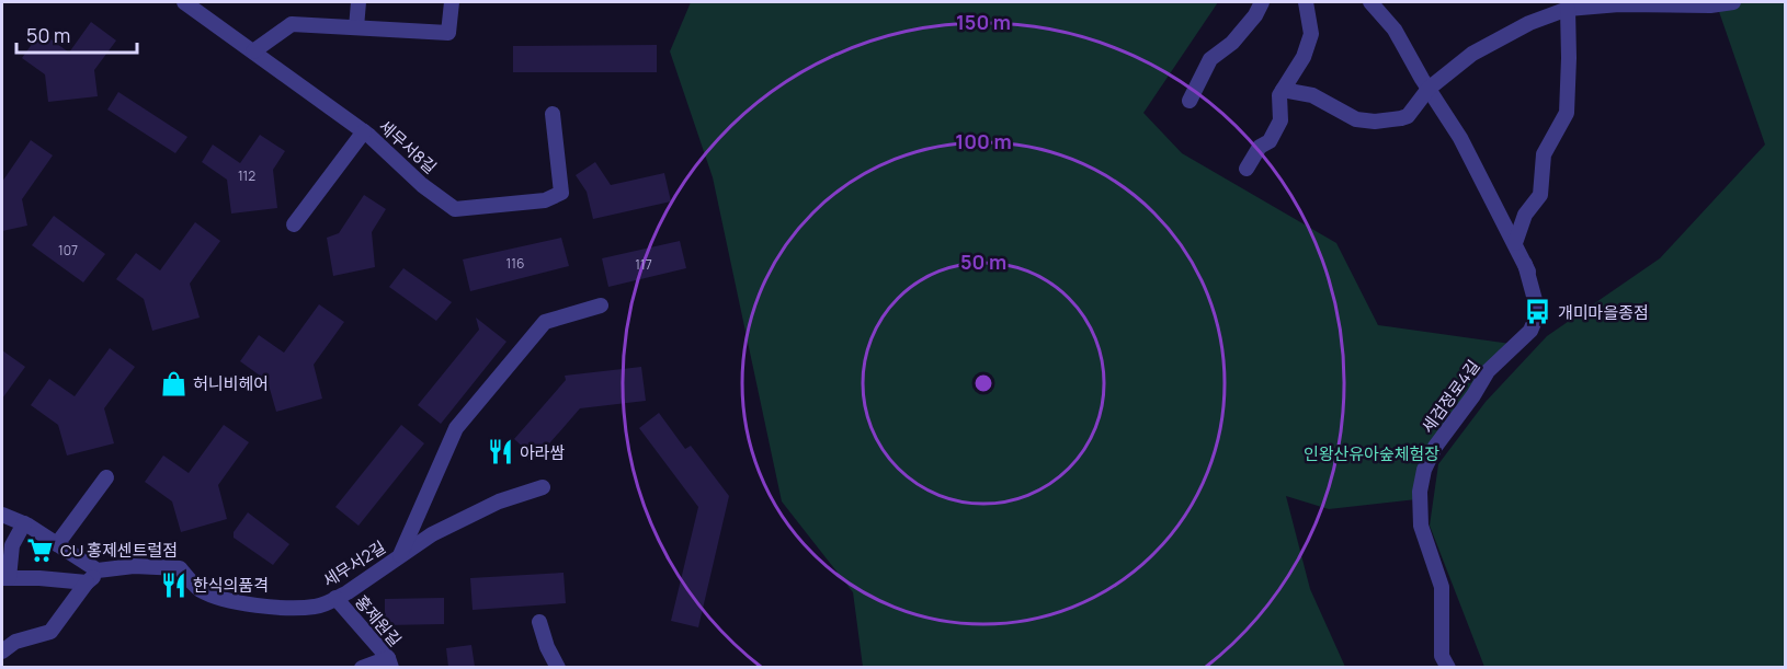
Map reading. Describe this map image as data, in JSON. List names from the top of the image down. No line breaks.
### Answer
{"streets":{"street":["세무서8길","세검정로4길","세무서2길","홍제원길"]},"crossings":[["세무서2길","홍제원길"]],"parks":["인왕산유아숲체험장"],"places":{"bus stop":["개미마을종점"],"shop":["허니비헤어"],"restaurant":["아라쌈","한식의품격"],"supermarket":["CU 홍제센트럴점"]},"house_numbers":["112","107","116","117"],"scale_bar":"50 m","rings":["150 m","100 m","50 m"]}
